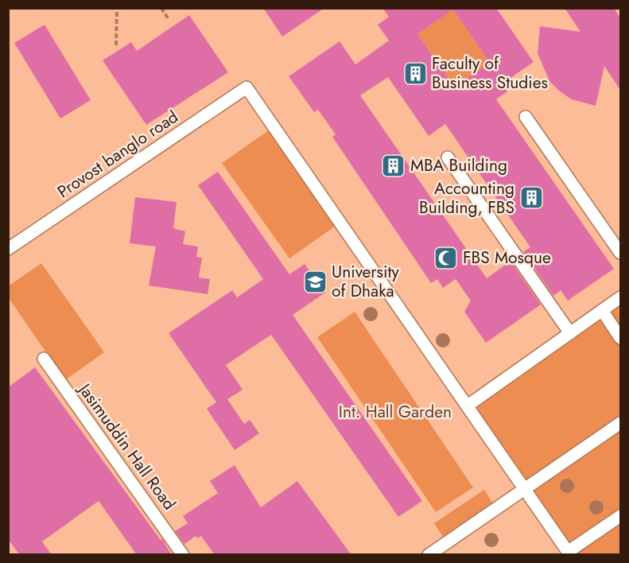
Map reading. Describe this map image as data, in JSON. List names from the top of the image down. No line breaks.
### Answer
{"streets":{"lane":["Provost banglo road","Jasimuddin Hall Road"]},"parks":["Int. Hall Garden"],"places":{"building":["Faculty of Business Studies","MBA Building","Accounting Building, FBS"],"mosque":["FBS Mosque"],"school or university":["University of Dhaka"]}}
